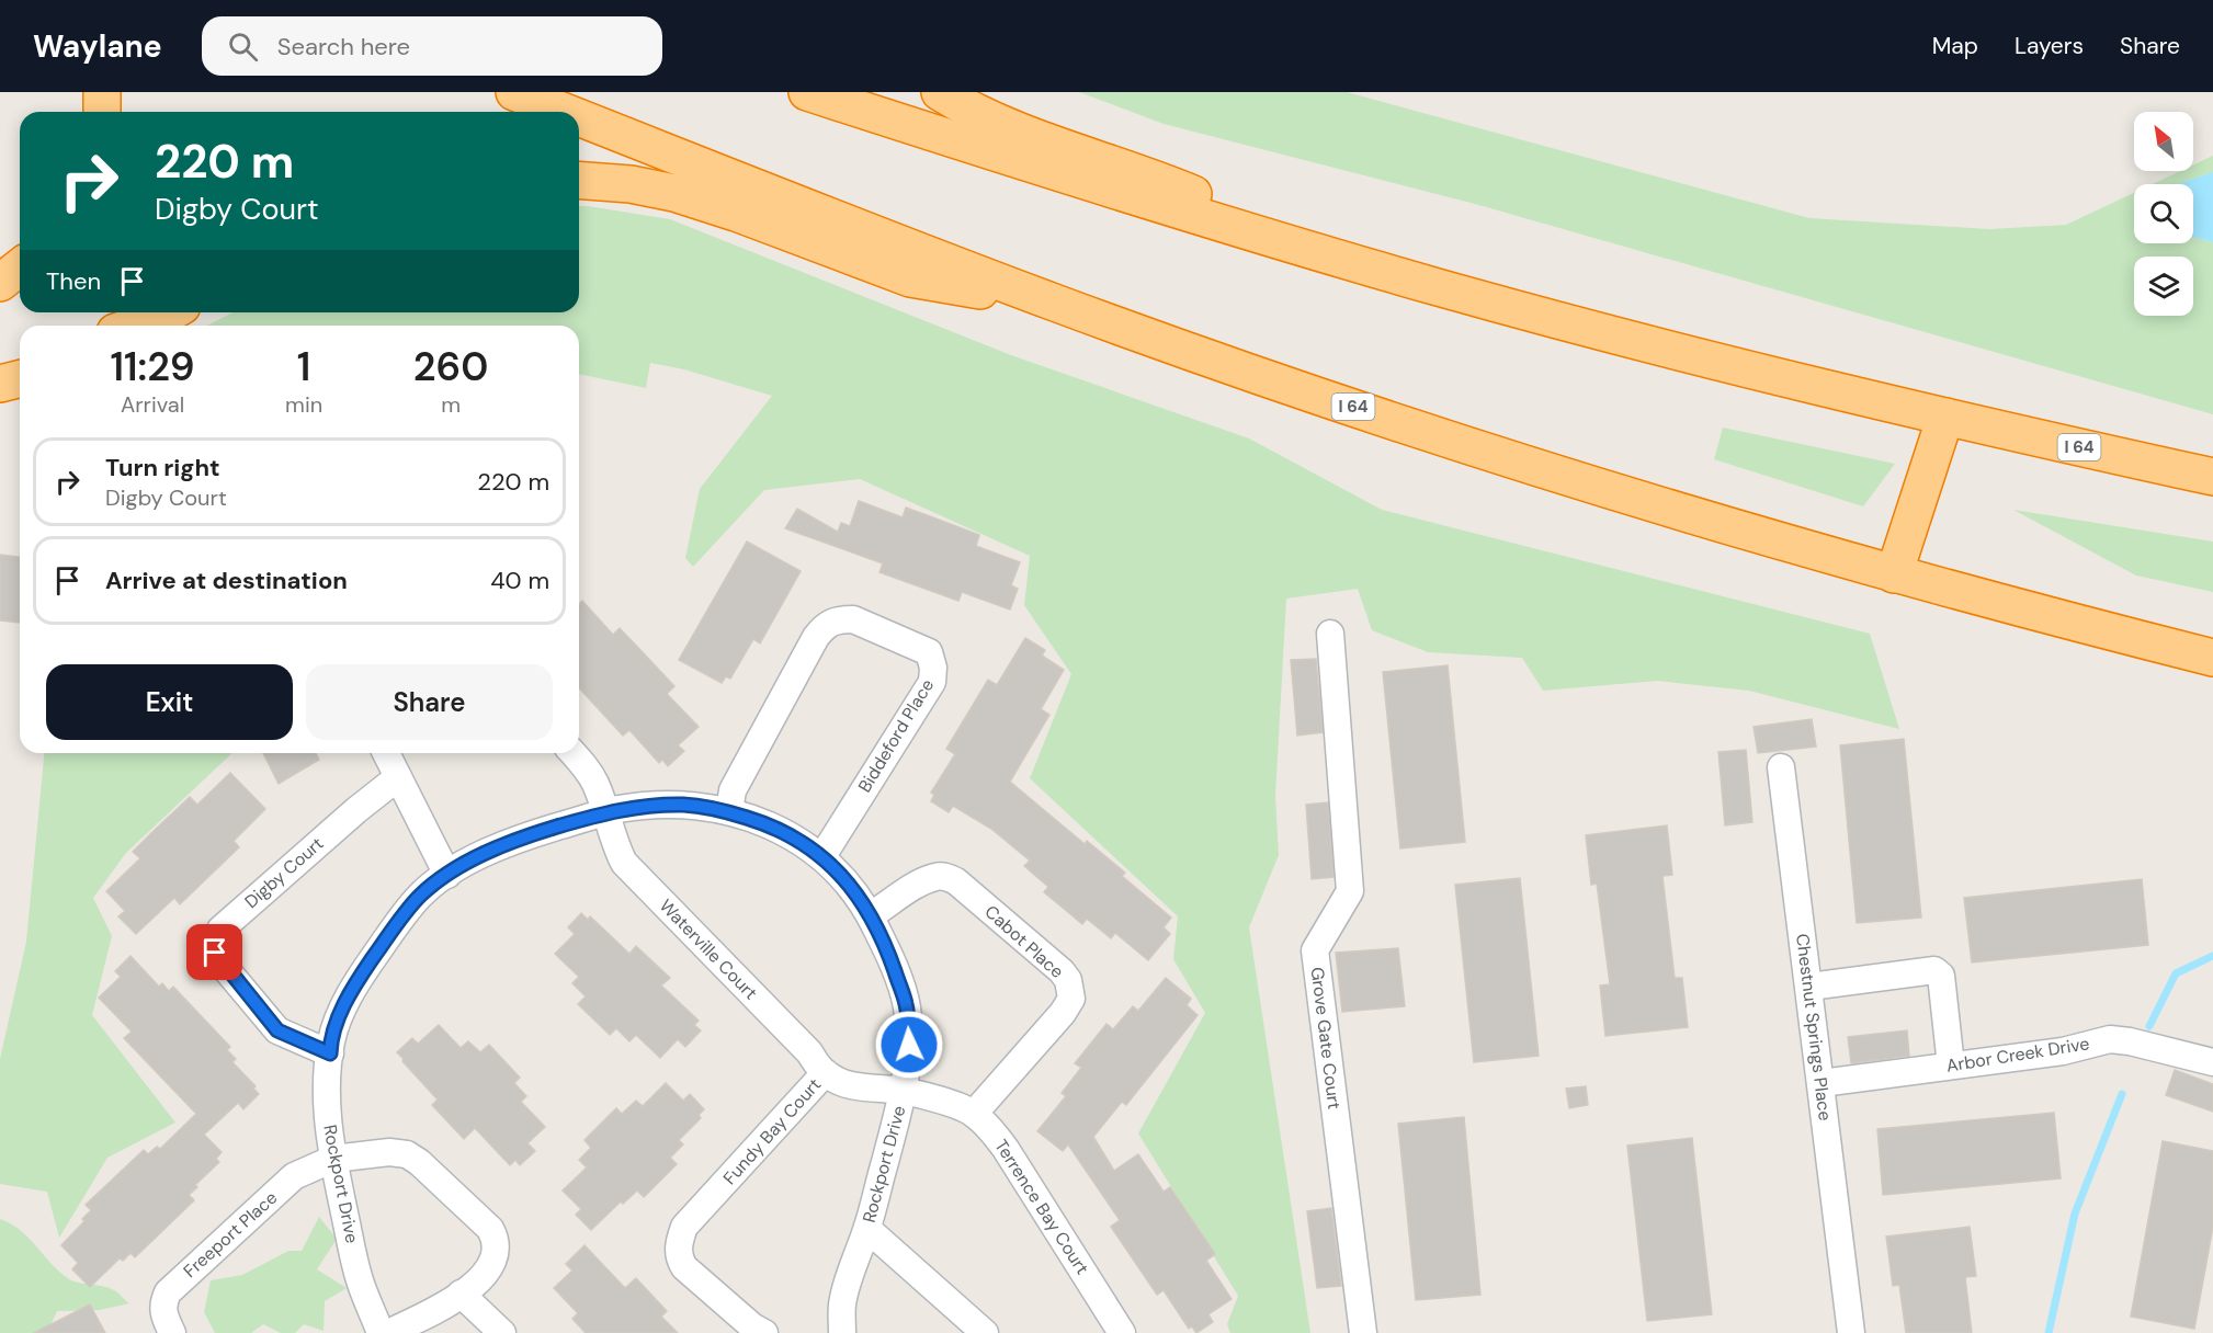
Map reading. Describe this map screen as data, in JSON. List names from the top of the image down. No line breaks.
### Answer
{"streets":{"highway":["I 64"],"street":["Biddeford Place","Digby Court","Cabot Place","Waterville Court","Chestnut Springs Place","Grove Gate Court","Arbor Creek Drive","Fundy Bay Court","Rockport Drive","Terrence Bay Court","Freeport Place"]},"crossings":[["Biddeford Place","Rockport Drive"],["Digby Court","Rockport Drive"],["Cabot Place","Rockport Drive"],["Cabot Place","Terrence Bay Court"],["Waterville Court","Fundy Bay Court"],["Waterville Court","Rockport Drive"],["Waterville Court","Terrence Bay Court"],["Chestnut Springs Place","Arbor Creek Drive"],["Rockport Drive","Terrence Bay Court"],["Rockport Drive","Freeport Place"]],"north":"top left","page":{"header":"Waylane","search":"Search here","nav":["Map","Layers","Share"],"turn":["220 m","Digby Court"],"then":"Then","eta":["11:29","Arrival","1","min","260","m"],"list":[{"name":"Turn right","note":"Digby Court","value":"220 m"},{"name":"Arrive at destination","value":"40 m"}],"buttons":["Exit","Share"]}}
